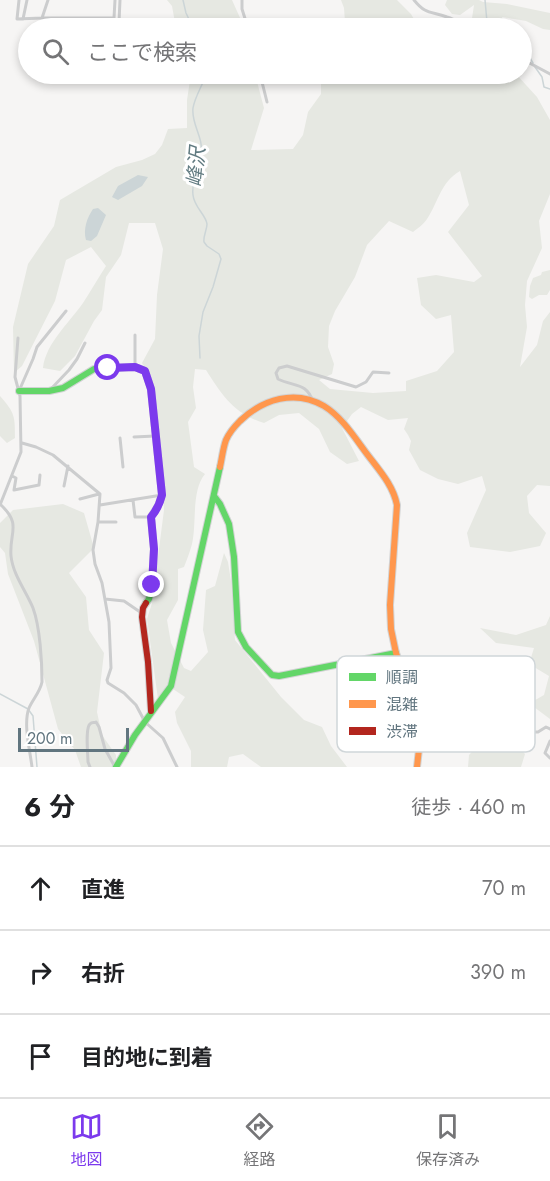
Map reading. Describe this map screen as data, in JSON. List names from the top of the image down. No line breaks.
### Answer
{"water":["峰沢"],"legend":["順調","混雑","渋滞"],"scale_bar":"200 m","page":{"search":"ここで検索","scale":"200 m","heading":["6 分","徒歩 · 460 m"],"list":[["直進","70 m"],["右折","390 m"],"目的地に到着"],"nav":["地図","経路","保存済み"]}}
